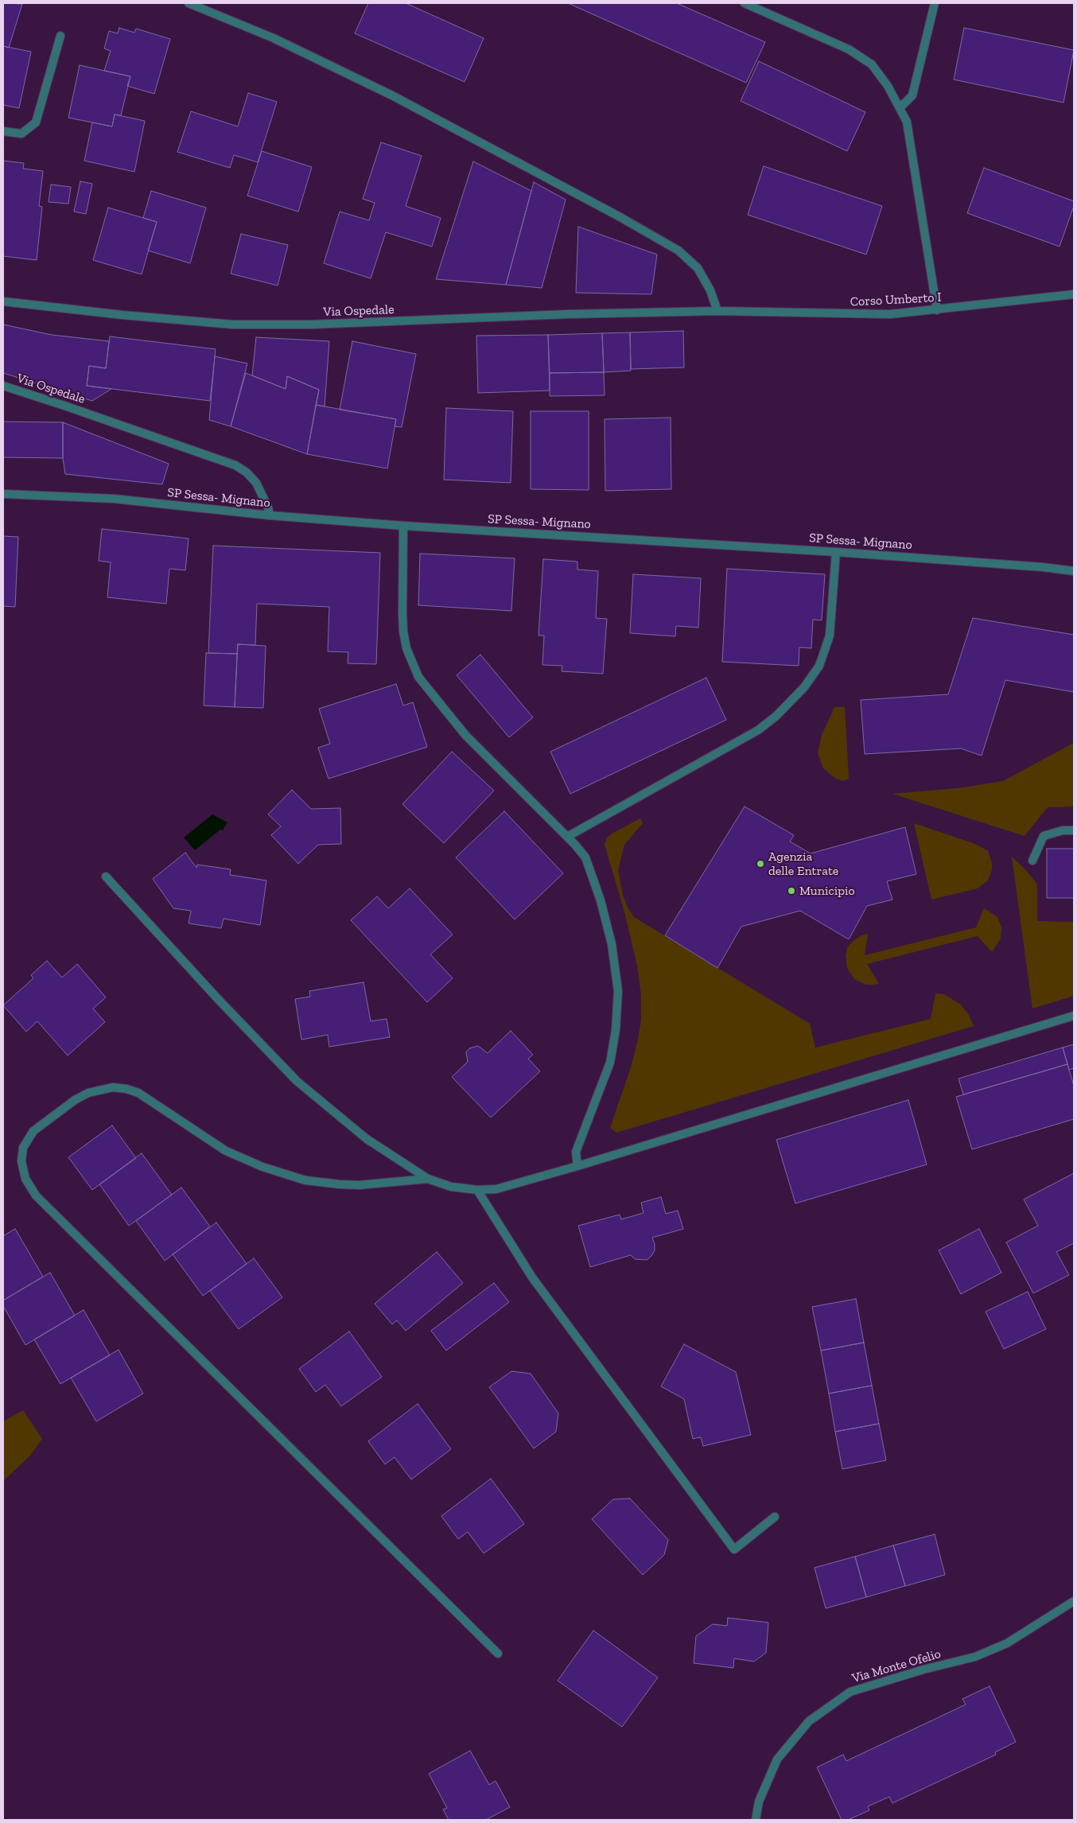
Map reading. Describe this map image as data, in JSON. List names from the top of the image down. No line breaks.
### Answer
{"streets":{"street":["Corso Umberto I","Via Ospedale","SP Sessa- Mignano","Via Monte Ofelio"]},"crossings":[["Corso Umberto I","Via Ospedale"],["Via Ospedale","SP Sessa- Mignano"]],"places":["Agenzia delle Entrate","Municipio"]}
